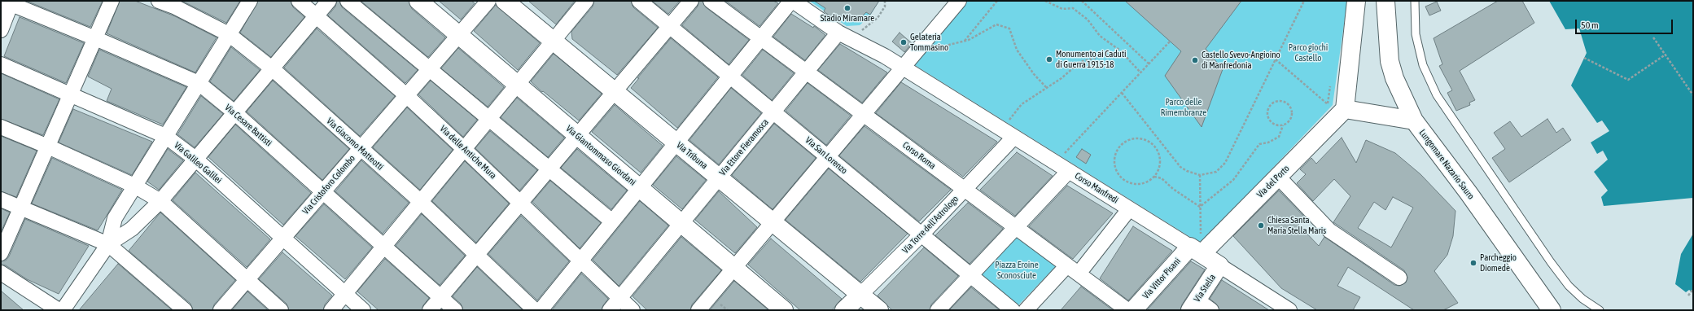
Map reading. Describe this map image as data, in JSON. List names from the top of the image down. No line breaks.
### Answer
{"streets":{"main road":["Via Giantommaso Giordani","Via Tribuna","Lungomare Nazario Sauro","Via del Porto","Corso Manfredi","Via Torre dell'Astrologo","Via Vittor Pisani","Via Stella"],"street":["Via Cesare Battisti","Via Giacomo Matteotti","Via Ettore Fieramosca","Via delle Antiche Mura","Via San Lorenzo","Corso Roma","Via Galileo Galilei","Via Cristoforo Colombo"]},"crossings":[["Via Cesare Battisti","Via Cristoforo Colombo"],["Via Giacomo Matteotti","Via Cristoforo Colombo"],["Via Ettore Fieramosca","Via delle Antiche Mura"],["Via Ettore Fieramosca","Via Giantommaso Giordani"],["Via Ettore Fieramosca","Via Tribuna"],["Via Ettore Fieramosca","Via San Lorenzo"],["Via Ettore Fieramosca","Corso Roma"],["Via Ettore Fieramosca","Corso Manfredi"],["Via delle Antiche Mura","Via Cristoforo Colombo"],["Via Giantommaso Giordani","Via Cristoforo Colombo"],["Via Tribuna","Via Torre dell'Astrologo"],["Via San Lorenzo","Via Torre dell'Astrologo"],["Corso Roma","Via Torre dell'Astrologo"],["Via Galileo Galilei","Via Cristoforo Colombo"],["Via del Porto","Corso Manfredi"],["Via del Porto","Via Vittor Pisani"],["Corso Manfredi","Via Torre dell'Astrologo"],["Corso Manfredi","Via Vittor Pisani"],["Corso Manfredi","Via Stella"]],"parks":["Parco giochi Castello","Parco delle Rimembranze","Piazza Eroine Sconosciute"],"places":["Stadio Miramare","Gelateria Tommasino","Monumento ai Caduti di Guerra 1915-18","Castello Svevo-Angioino di Manfredonia","Chiesa Santa Maria Stella Maris","Parcheggio Diomede"],"scale_bar":"50 m"}
